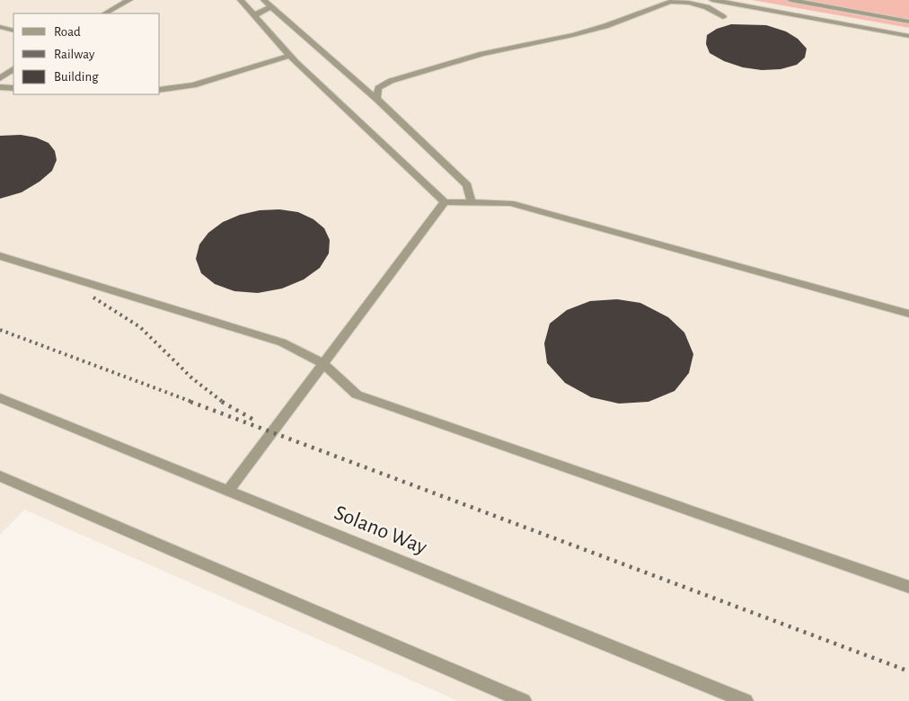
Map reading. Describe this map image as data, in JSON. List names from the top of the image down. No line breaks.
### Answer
{"streets":{"street":["Solano Way"]},"legend":["Road","Railway","Building"]}
